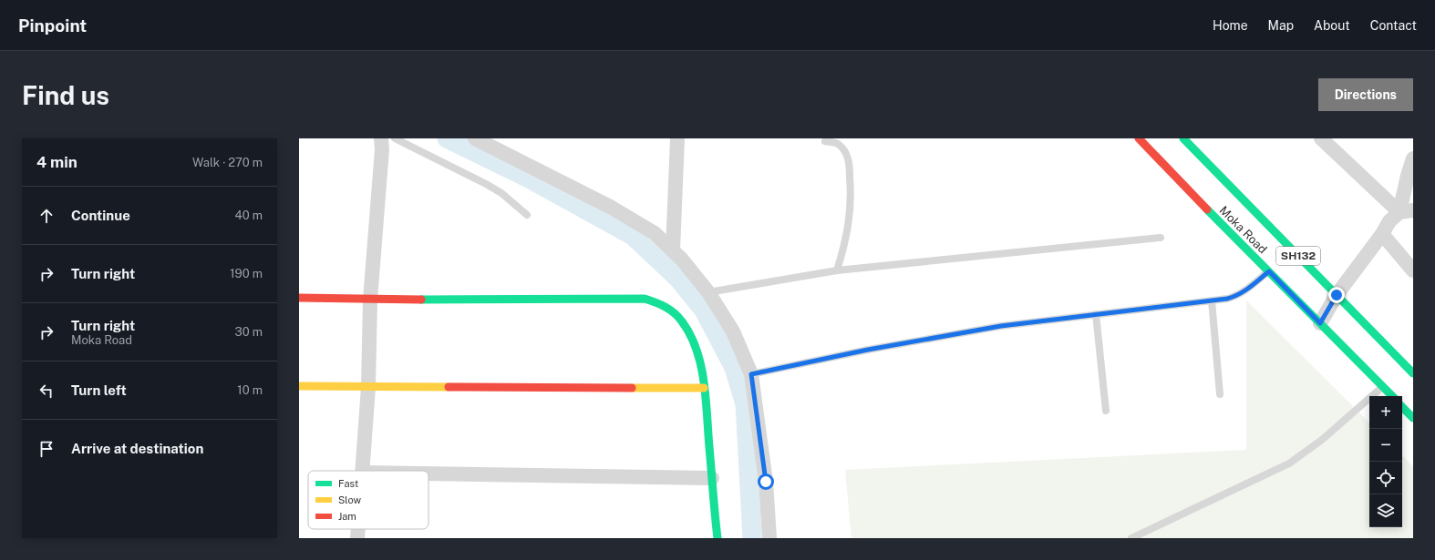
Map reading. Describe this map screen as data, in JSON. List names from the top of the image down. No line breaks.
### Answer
{"streets":{"street":["Moka Road","SH132"]},"legend":["Fast","Slow","Jam"],"page":{"header":"Pinpoint","nav":["Home","Map","About","Contact"],"buttons":"Directions","title":"Find us","heading":["4 min","Walk · 270 m"],"list":[["Continue","40 m"],["Turn right","190 m"],["Turn right","Moka Road","30 m"],["Turn left","10 m"],"Arrive at destination"],"map_buttons":["+","−"]}}
